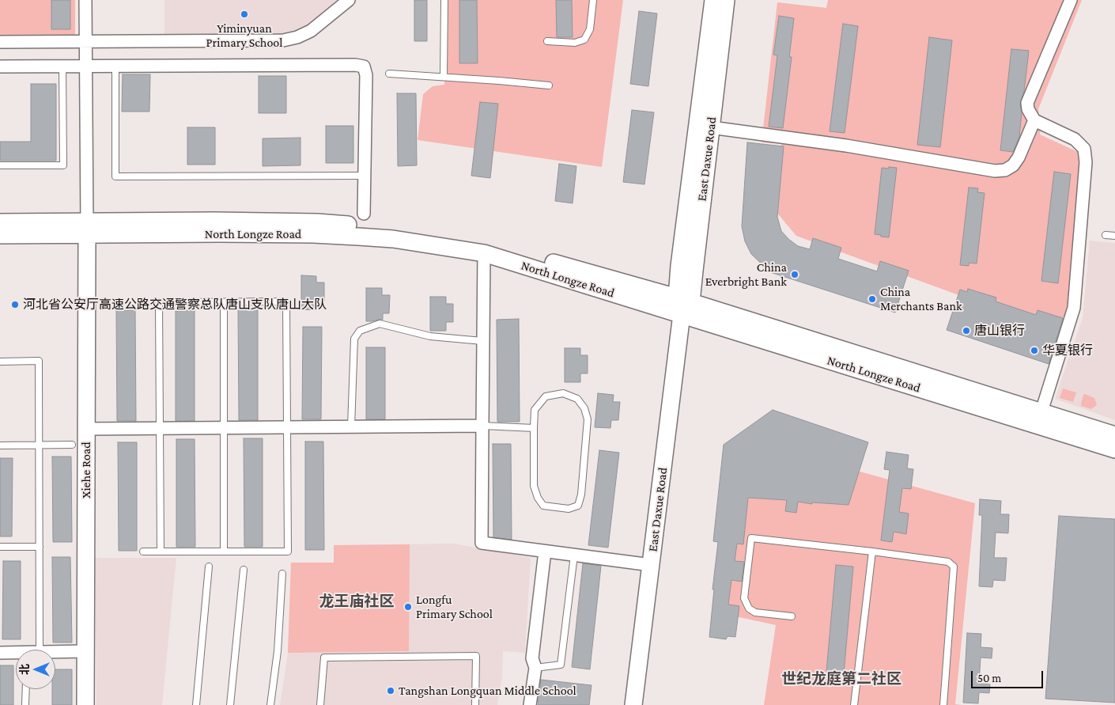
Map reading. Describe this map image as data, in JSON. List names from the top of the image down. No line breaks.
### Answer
{"streets":{"main road":["East Daxue Road","North Longze Road","Xiehe Road"]},"crossings":[["East Daxue Road","North Longze Road"],["North Longze Road","Xiehe Road"]],"districts":["龙王庙社区","世纪龙庭第二社区"],"places":["Yiminyuan Primary School","China Everbright Bank","China Merchants Bank","河北省公安厅高速公路交通警察总队唐山支队唐山大队","唐山银行","华夏银行","Longfu Primary School","Tangshan Longquan Middle School"],"scale_bar":"50 m","north":"left"}
